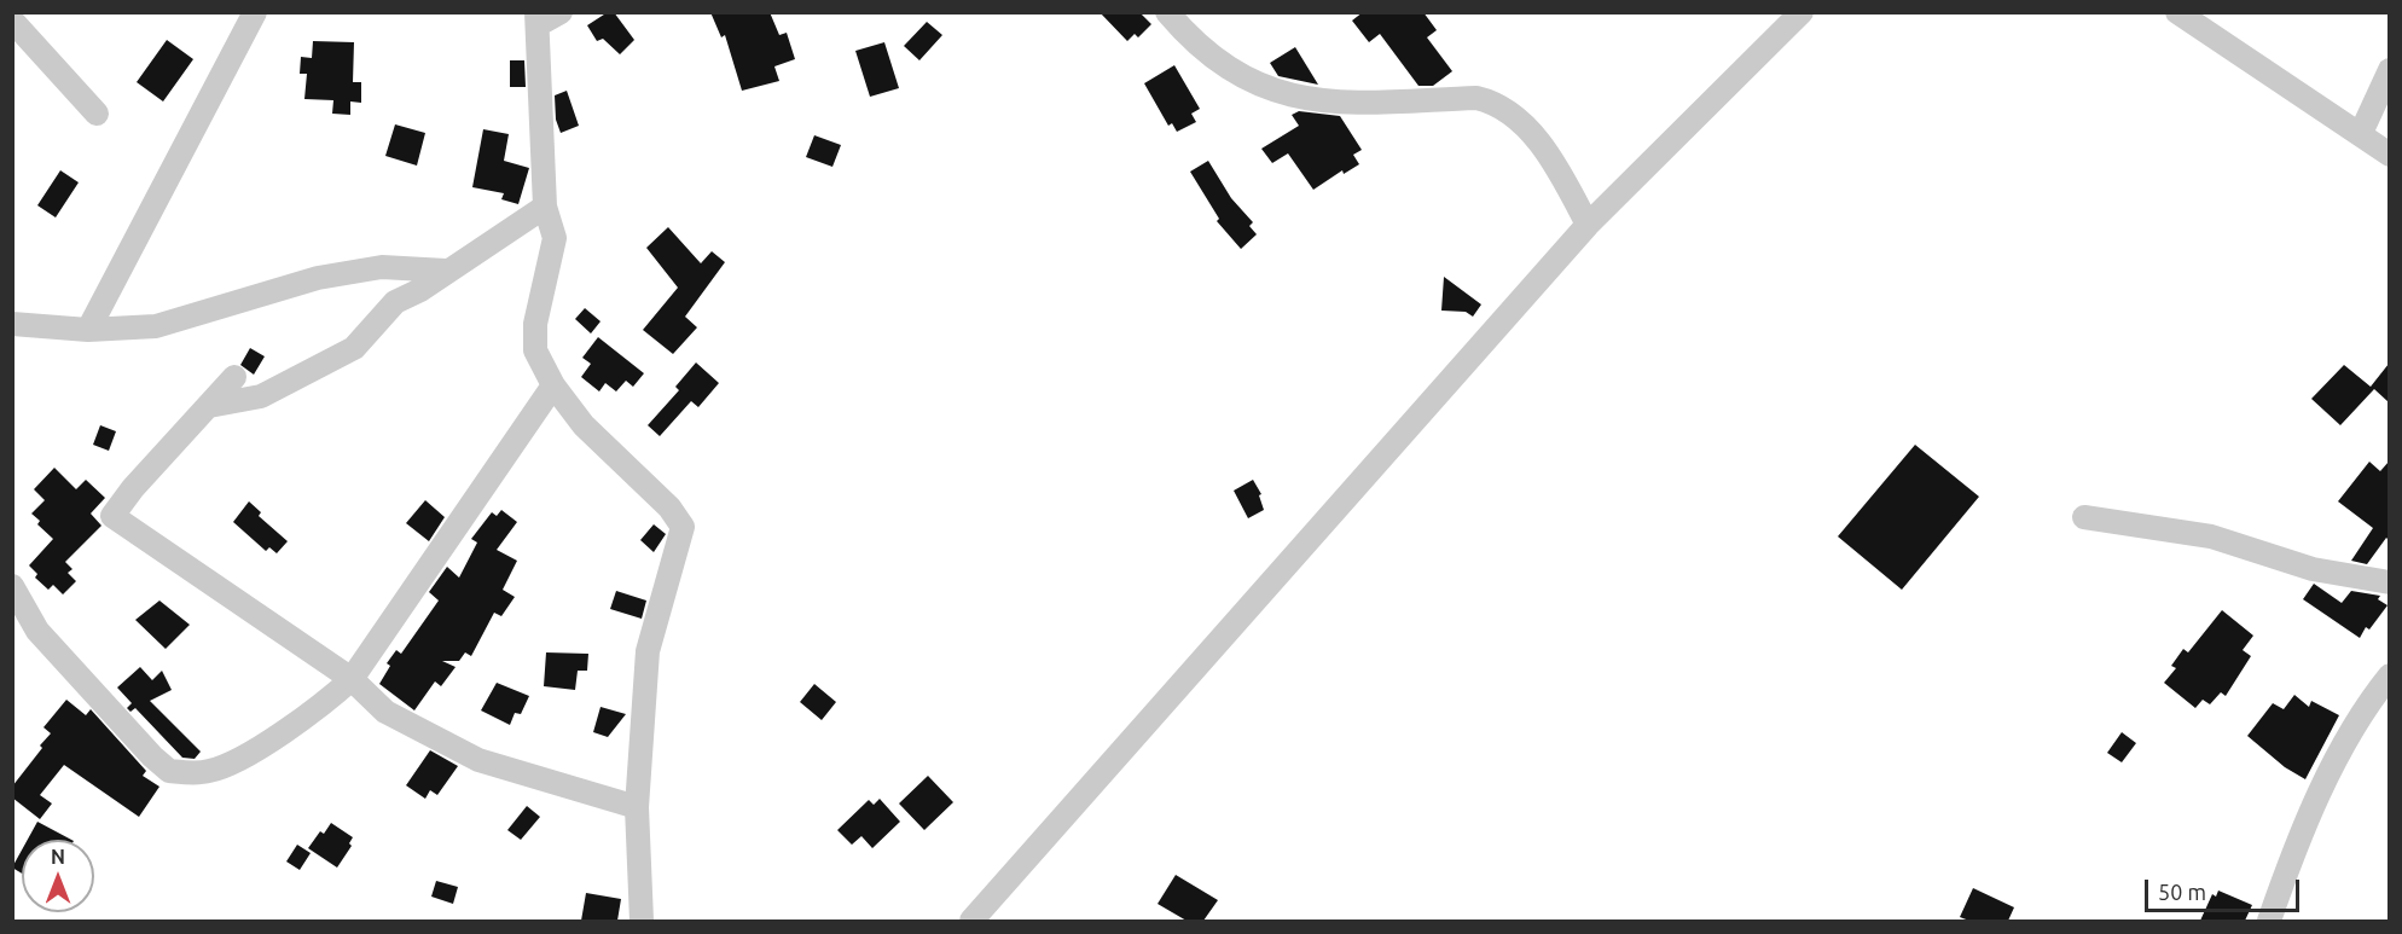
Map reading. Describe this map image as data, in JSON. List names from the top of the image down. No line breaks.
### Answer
{"scale_bar":"50 m","north":"top"}
